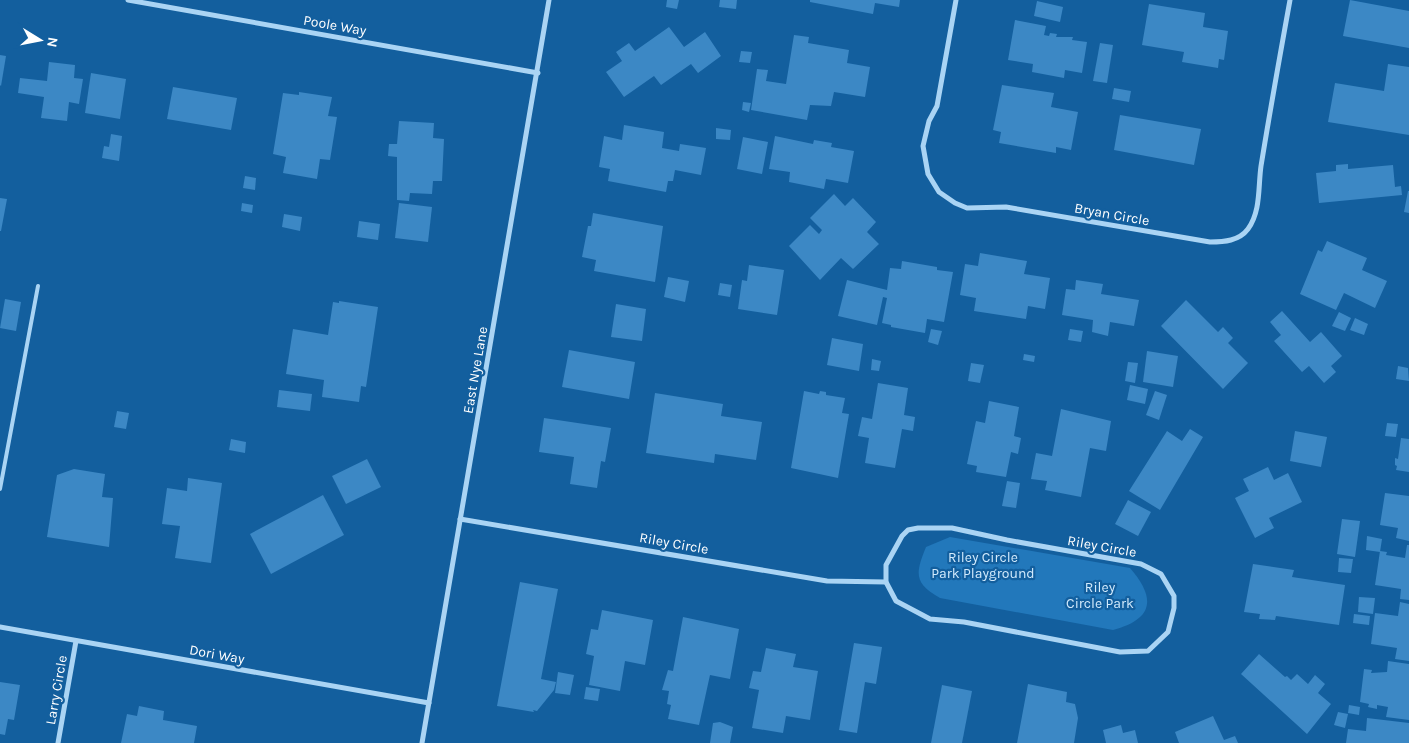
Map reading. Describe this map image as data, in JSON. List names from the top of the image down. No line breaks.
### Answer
{"streets":{"street":["Poole Way","Bryan Circle","East Nye Lane","Riley Circle","Dori Way","Larry Circle"]},"crossings":[["Poole Way","East Nye Lane"],["East Nye Lane","Riley Circle"],["East Nye Lane","Dori Way"],["Dori Way","Larry Circle"]],"parks":["Riley Circle Park Playground","Riley Circle Park"],"north":"right"}
